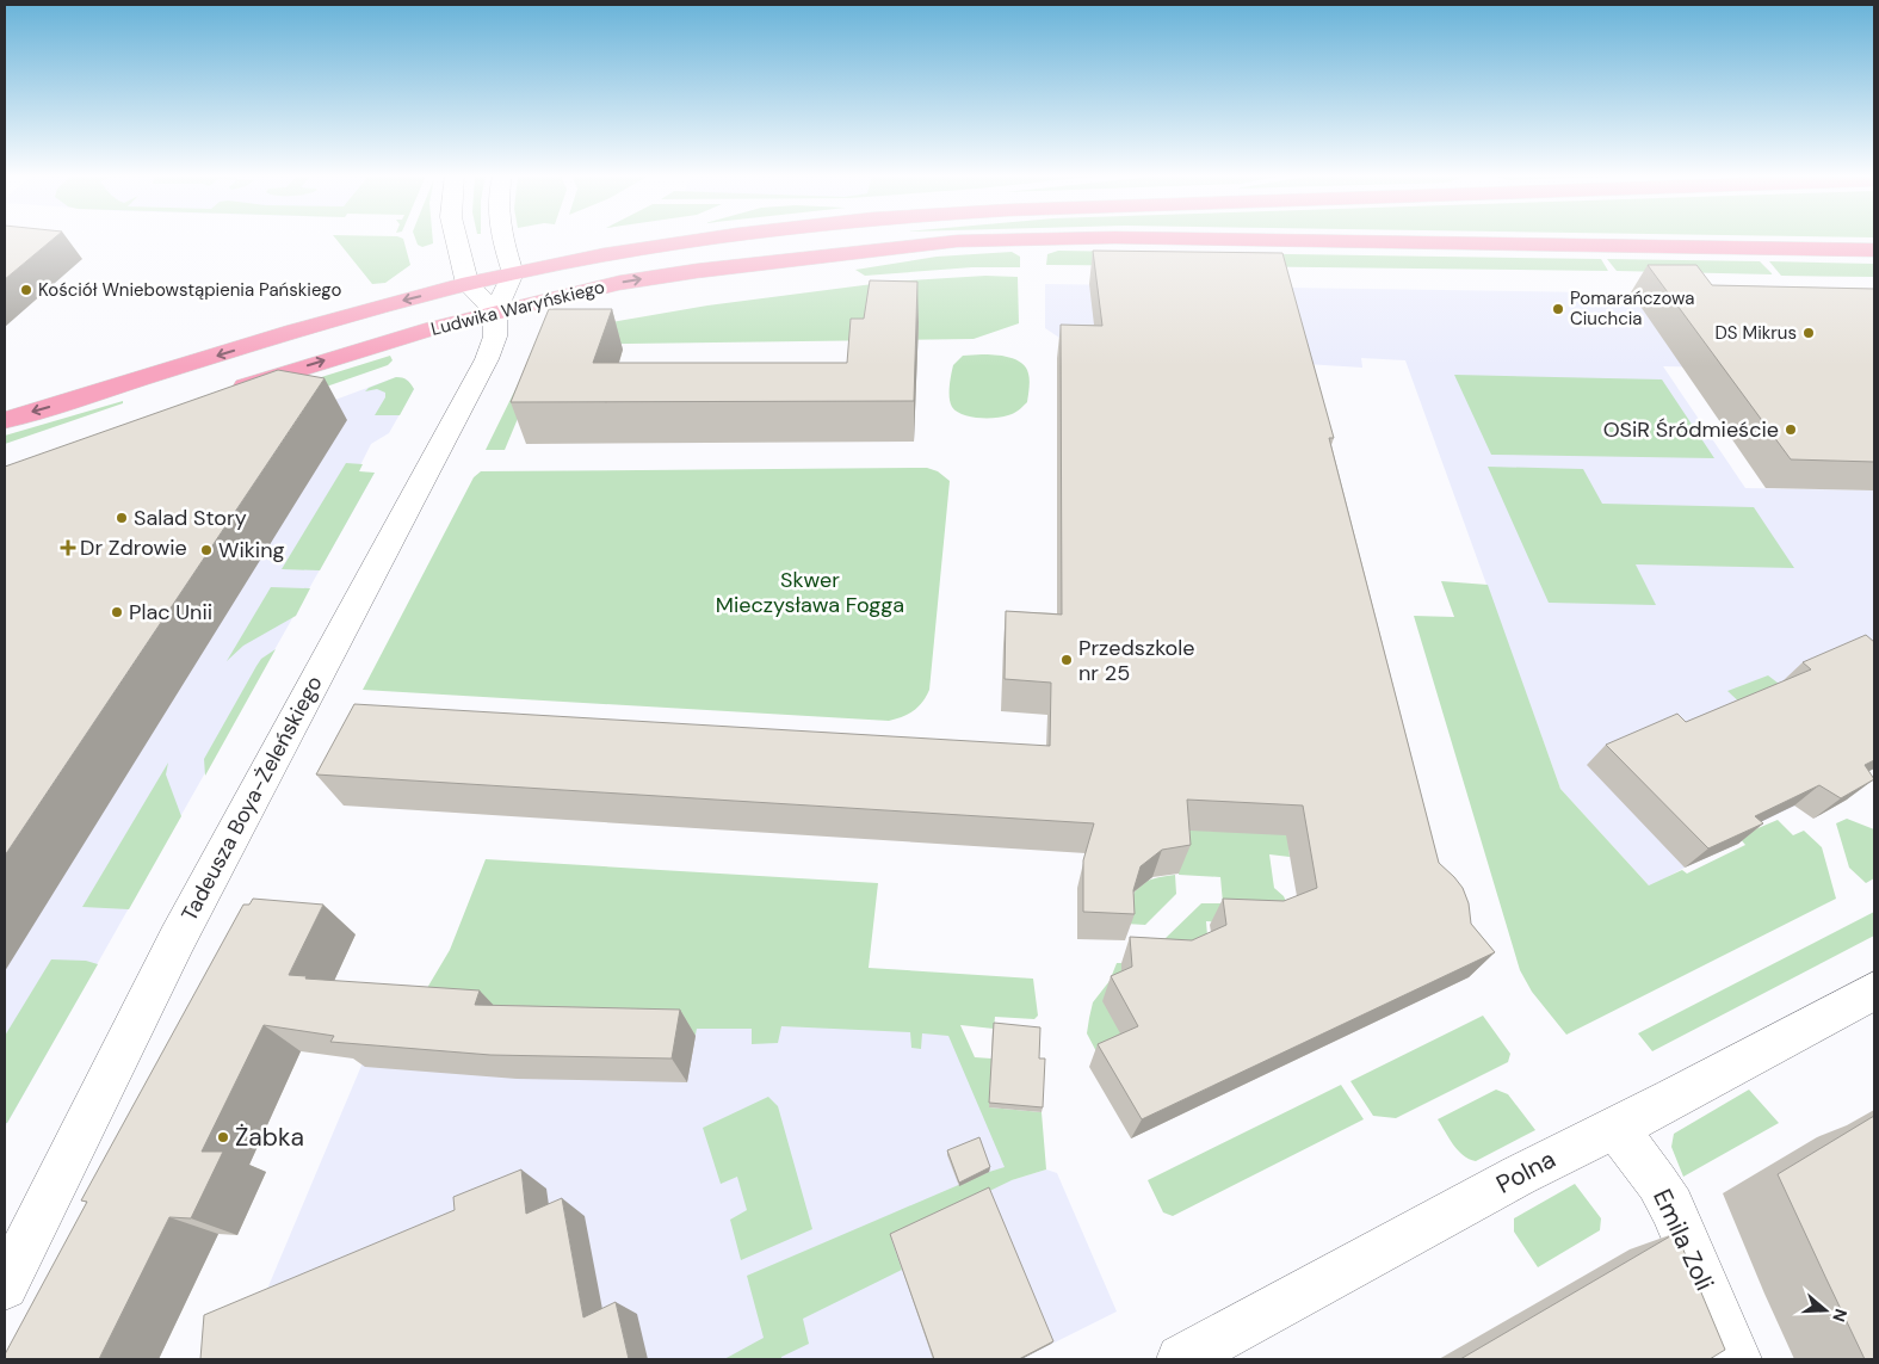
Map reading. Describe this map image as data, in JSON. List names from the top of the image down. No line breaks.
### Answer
{"streets":{"main road":["Ludwika Waryńskiego"],"street":["Tadeusza Boya-Żeleńskiego","Polna","Emila Zoli"]},"crossings":[["Ludwika Waryńskiego","Tadeusza Boya-Żeleńskiego"],["Polna","Emila Zoli"]],"parks":["Skwer Mieczysława Fogga"],"places":{"other":["Kościół Wniebowstąpienia Pańskiego","Pomarańczowa Ciuchcia","DS Mikrus","OSiR Śródmieście","Salad Story","Wiking","Plac Unii","Przedszkole nr 25","Żabka"],"health":["Dr Zdrowie"]},"north":"right"}
